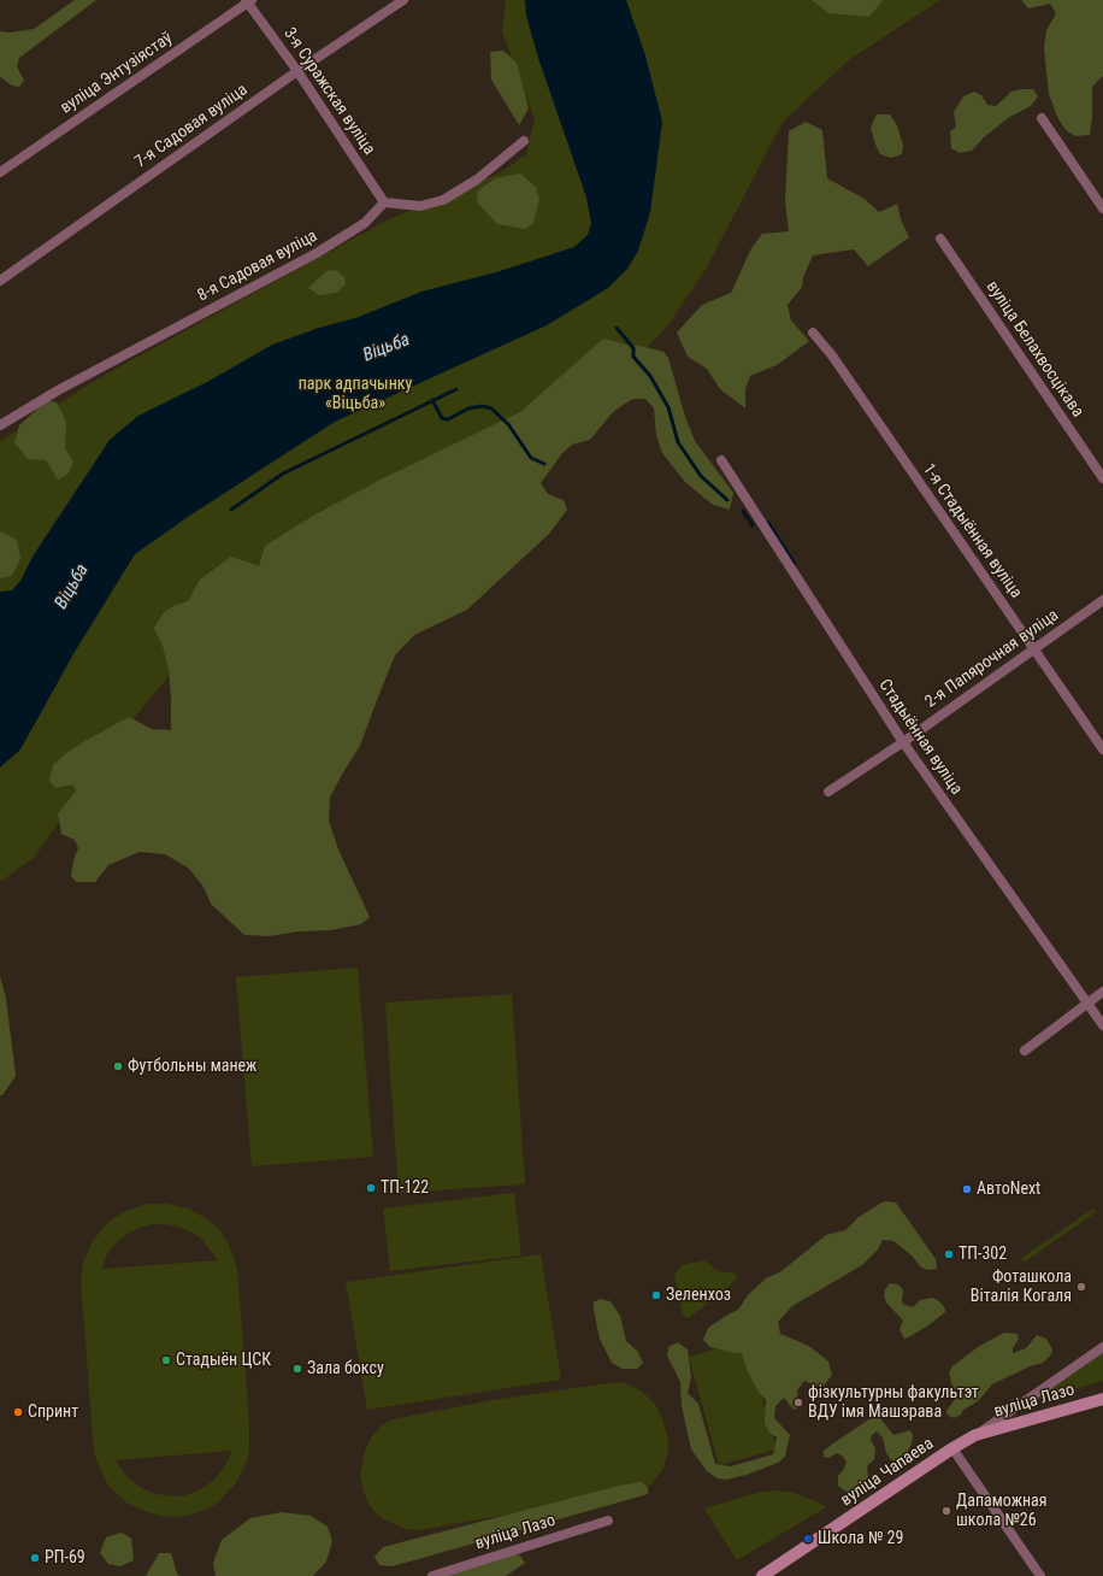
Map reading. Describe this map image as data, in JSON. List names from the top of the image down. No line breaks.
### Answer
{"streets":{"street":["вуліца Энтузіястаў","3-я Суражская вуліца","7-я Садовая вуліца","8-я Садовая вуліца","вуліца Белахвосцікава","1-я Стадыённая вуліца","2-я Папярочная вуліца","Стадыённая вуліца","вуліца Лазо","вуліца Чапаева"]},"crossings":[["вуліца Энтузіястаў","3-я Суражская вуліца"],["3-я Суражская вуліца","7-я Садовая вуліца"],["3-я Суражская вуліца","8-я Садовая вуліца"],["1-я Стадыённая вуліца","2-я Папярочная вуліца"],["2-я Папярочная вуліца","Стадыённая вуліца"],["вуліца Лазо","вуліца Чапаева"]],"water":["Віцьба"],"parks":["парк адпачынку «Віцьба»"],"places":["Футбольны манеж","ТП-122","АвтоNext","ТП-302","Фоташкола Віталія Когаля","Зеленхоз","Стадыён ЦСК","Зала боксу","фізкультурны факультэт ВДУ імя Машэрава","Спринт","Дапаможная школа №26","Школа № 29","РП-69"]}
